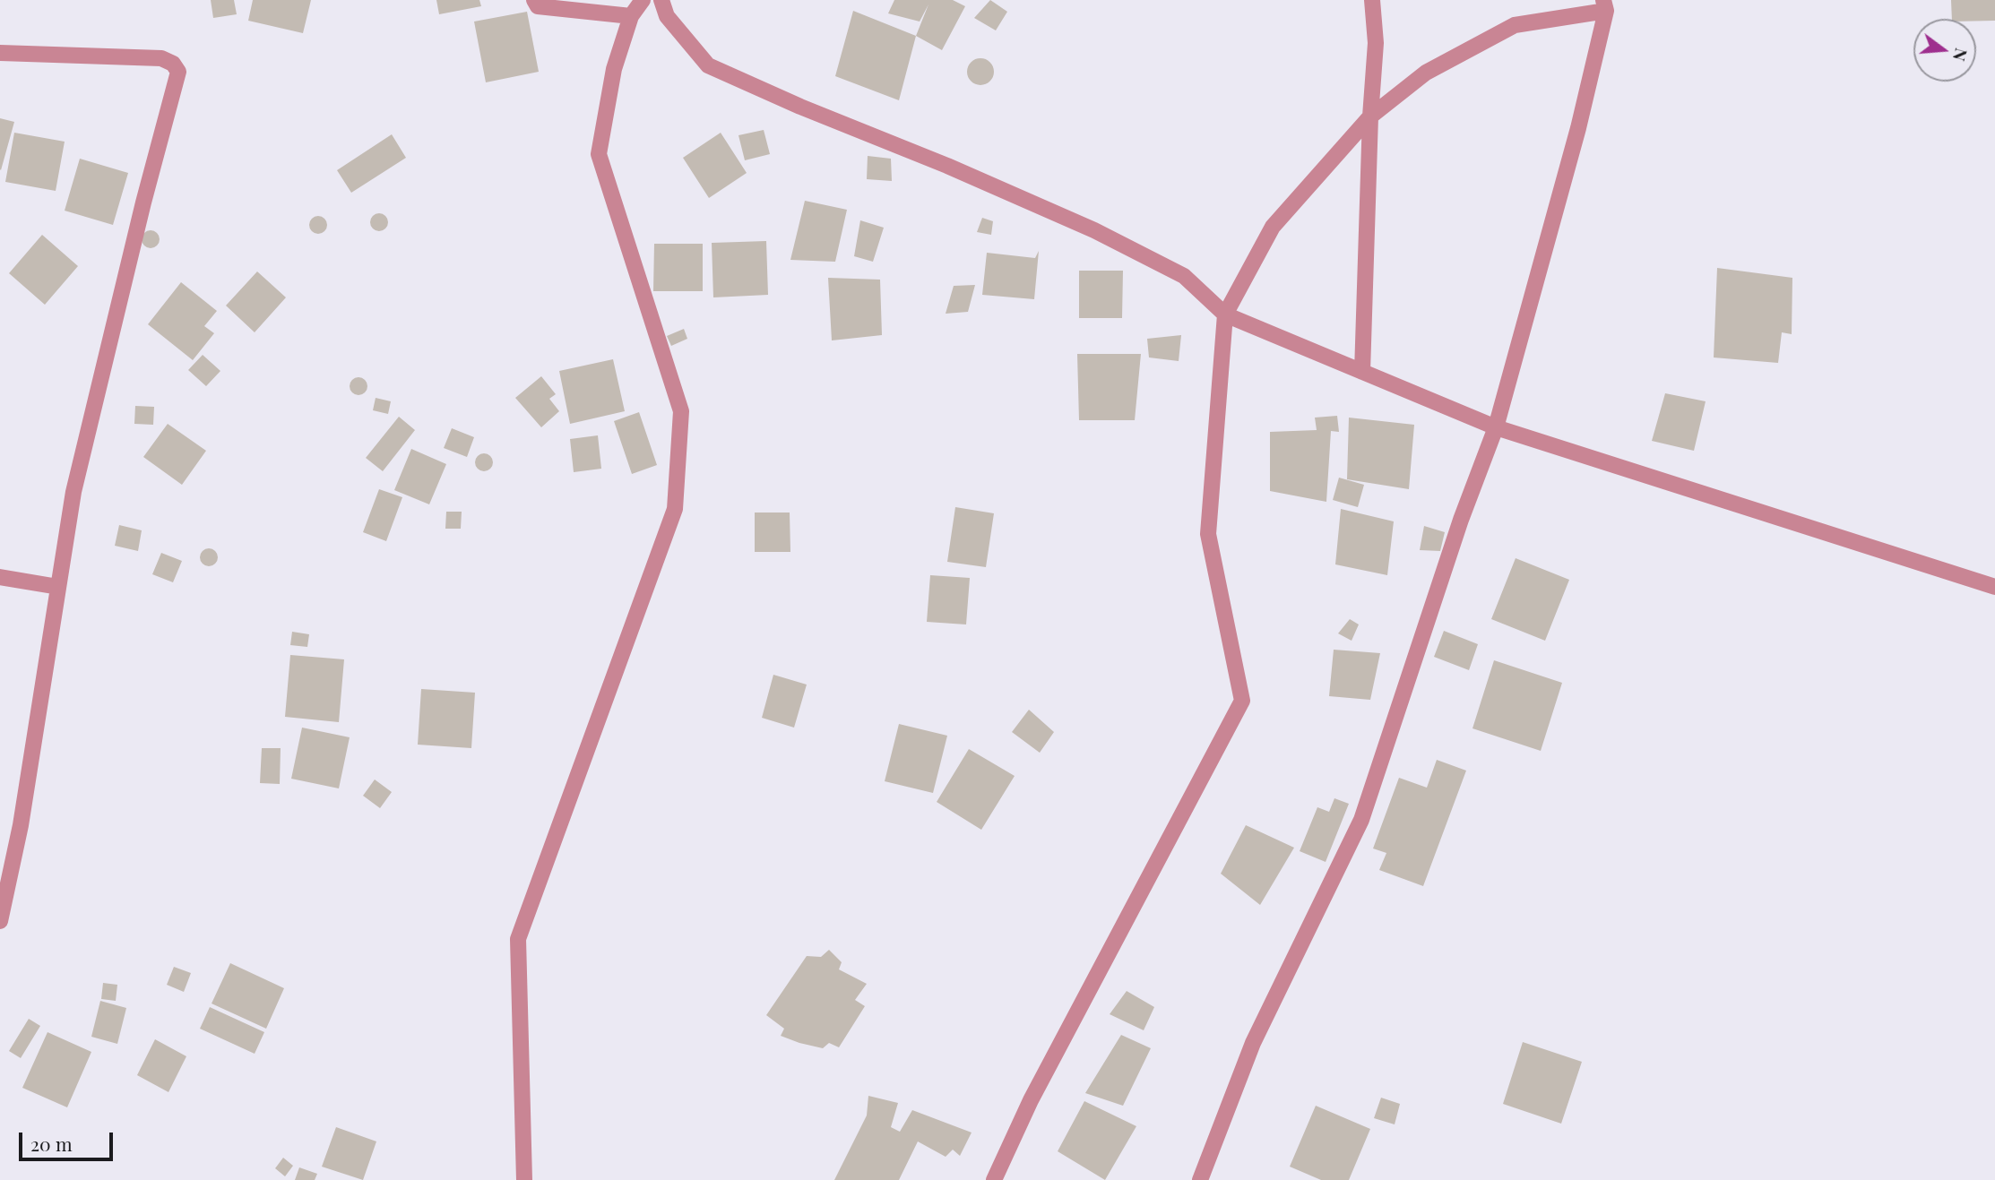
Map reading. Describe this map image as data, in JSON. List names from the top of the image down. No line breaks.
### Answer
{"scale_bar":"20 m","north":"right"}
